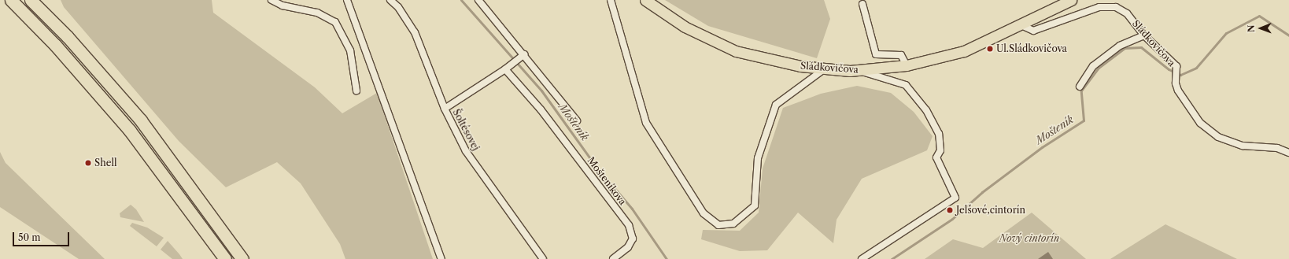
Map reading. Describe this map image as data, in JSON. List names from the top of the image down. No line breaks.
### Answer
{"streets":{"main road":["Sládkovičova"],"street":["Šoltésovej","Mošteníkova"]},"water":["Mošteník"],"parks":["Nový cintorín"],"places":["Ul.Sládkovičova","Shell","Jelšové,cintorín"],"scale_bar":"50 m","north":"left"}
